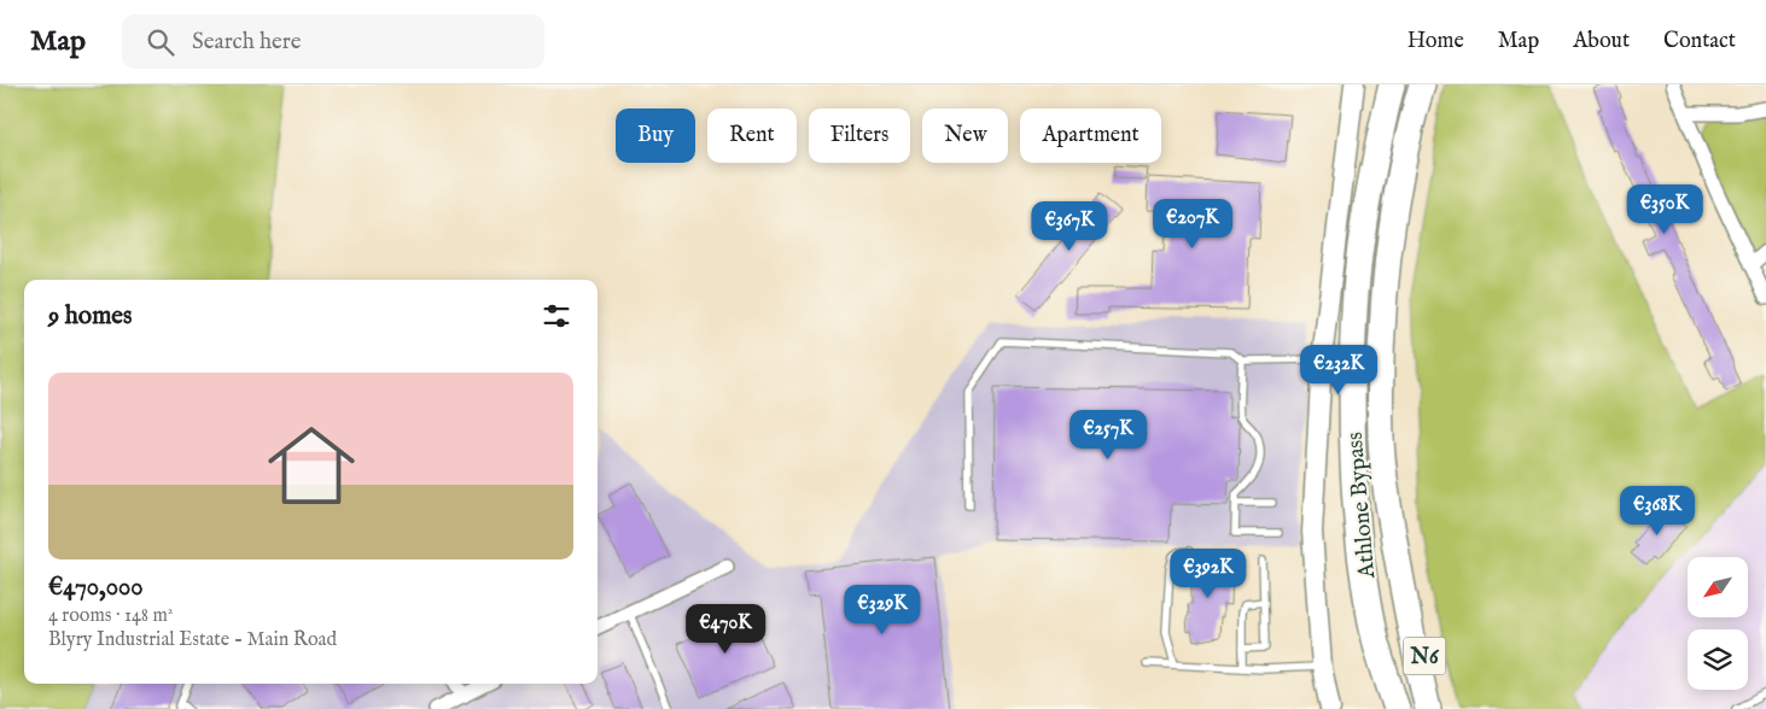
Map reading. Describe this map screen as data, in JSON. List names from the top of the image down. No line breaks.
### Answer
{"streets":{"highway":["Athlone Bypass","N6"]},"crossings":[["Athlone Bypass","N6"]],"north":"bottom left","page":{"header":"Map","search":"Search here","nav":["Home","Map","About","Contact"],"chip":["Buy","Rent","Filters","New","Apartment"],"price":["€350K","€207K","€367K","€232K","€257K","€368K","€392K","€329K","€470K"],"heading":"9 homes","list":[{"name":"€470,000","note":"4 rooms · 148 m² · Blyry Industrial Estate - Main Road"}]}}
